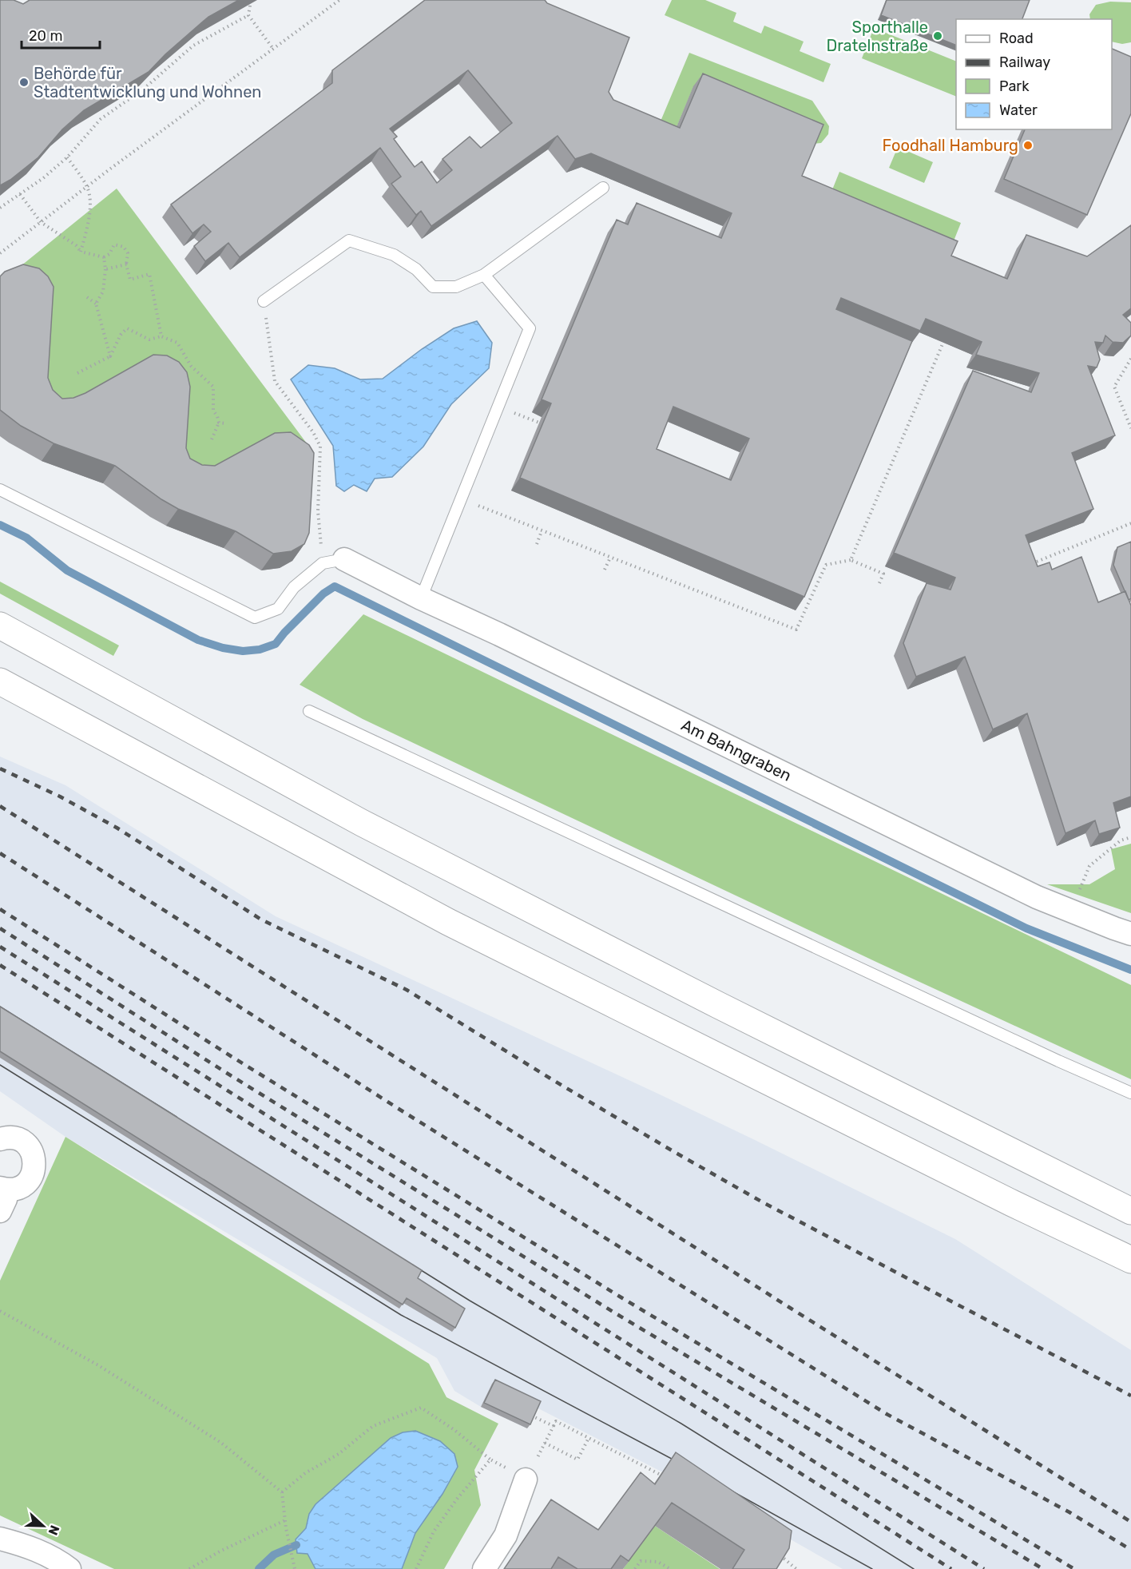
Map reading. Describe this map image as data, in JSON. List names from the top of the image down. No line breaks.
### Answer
{"streets":{"street":["Am Bahngraben"]},"places":["Sporthalle Dratelnstraße","Behörde für Stadtentwicklung und Wohnen","Foodhall Hamburg"],"legend":["Road","Railway","Park","Water"],"scale_bar":"20 m","north":"right"}
